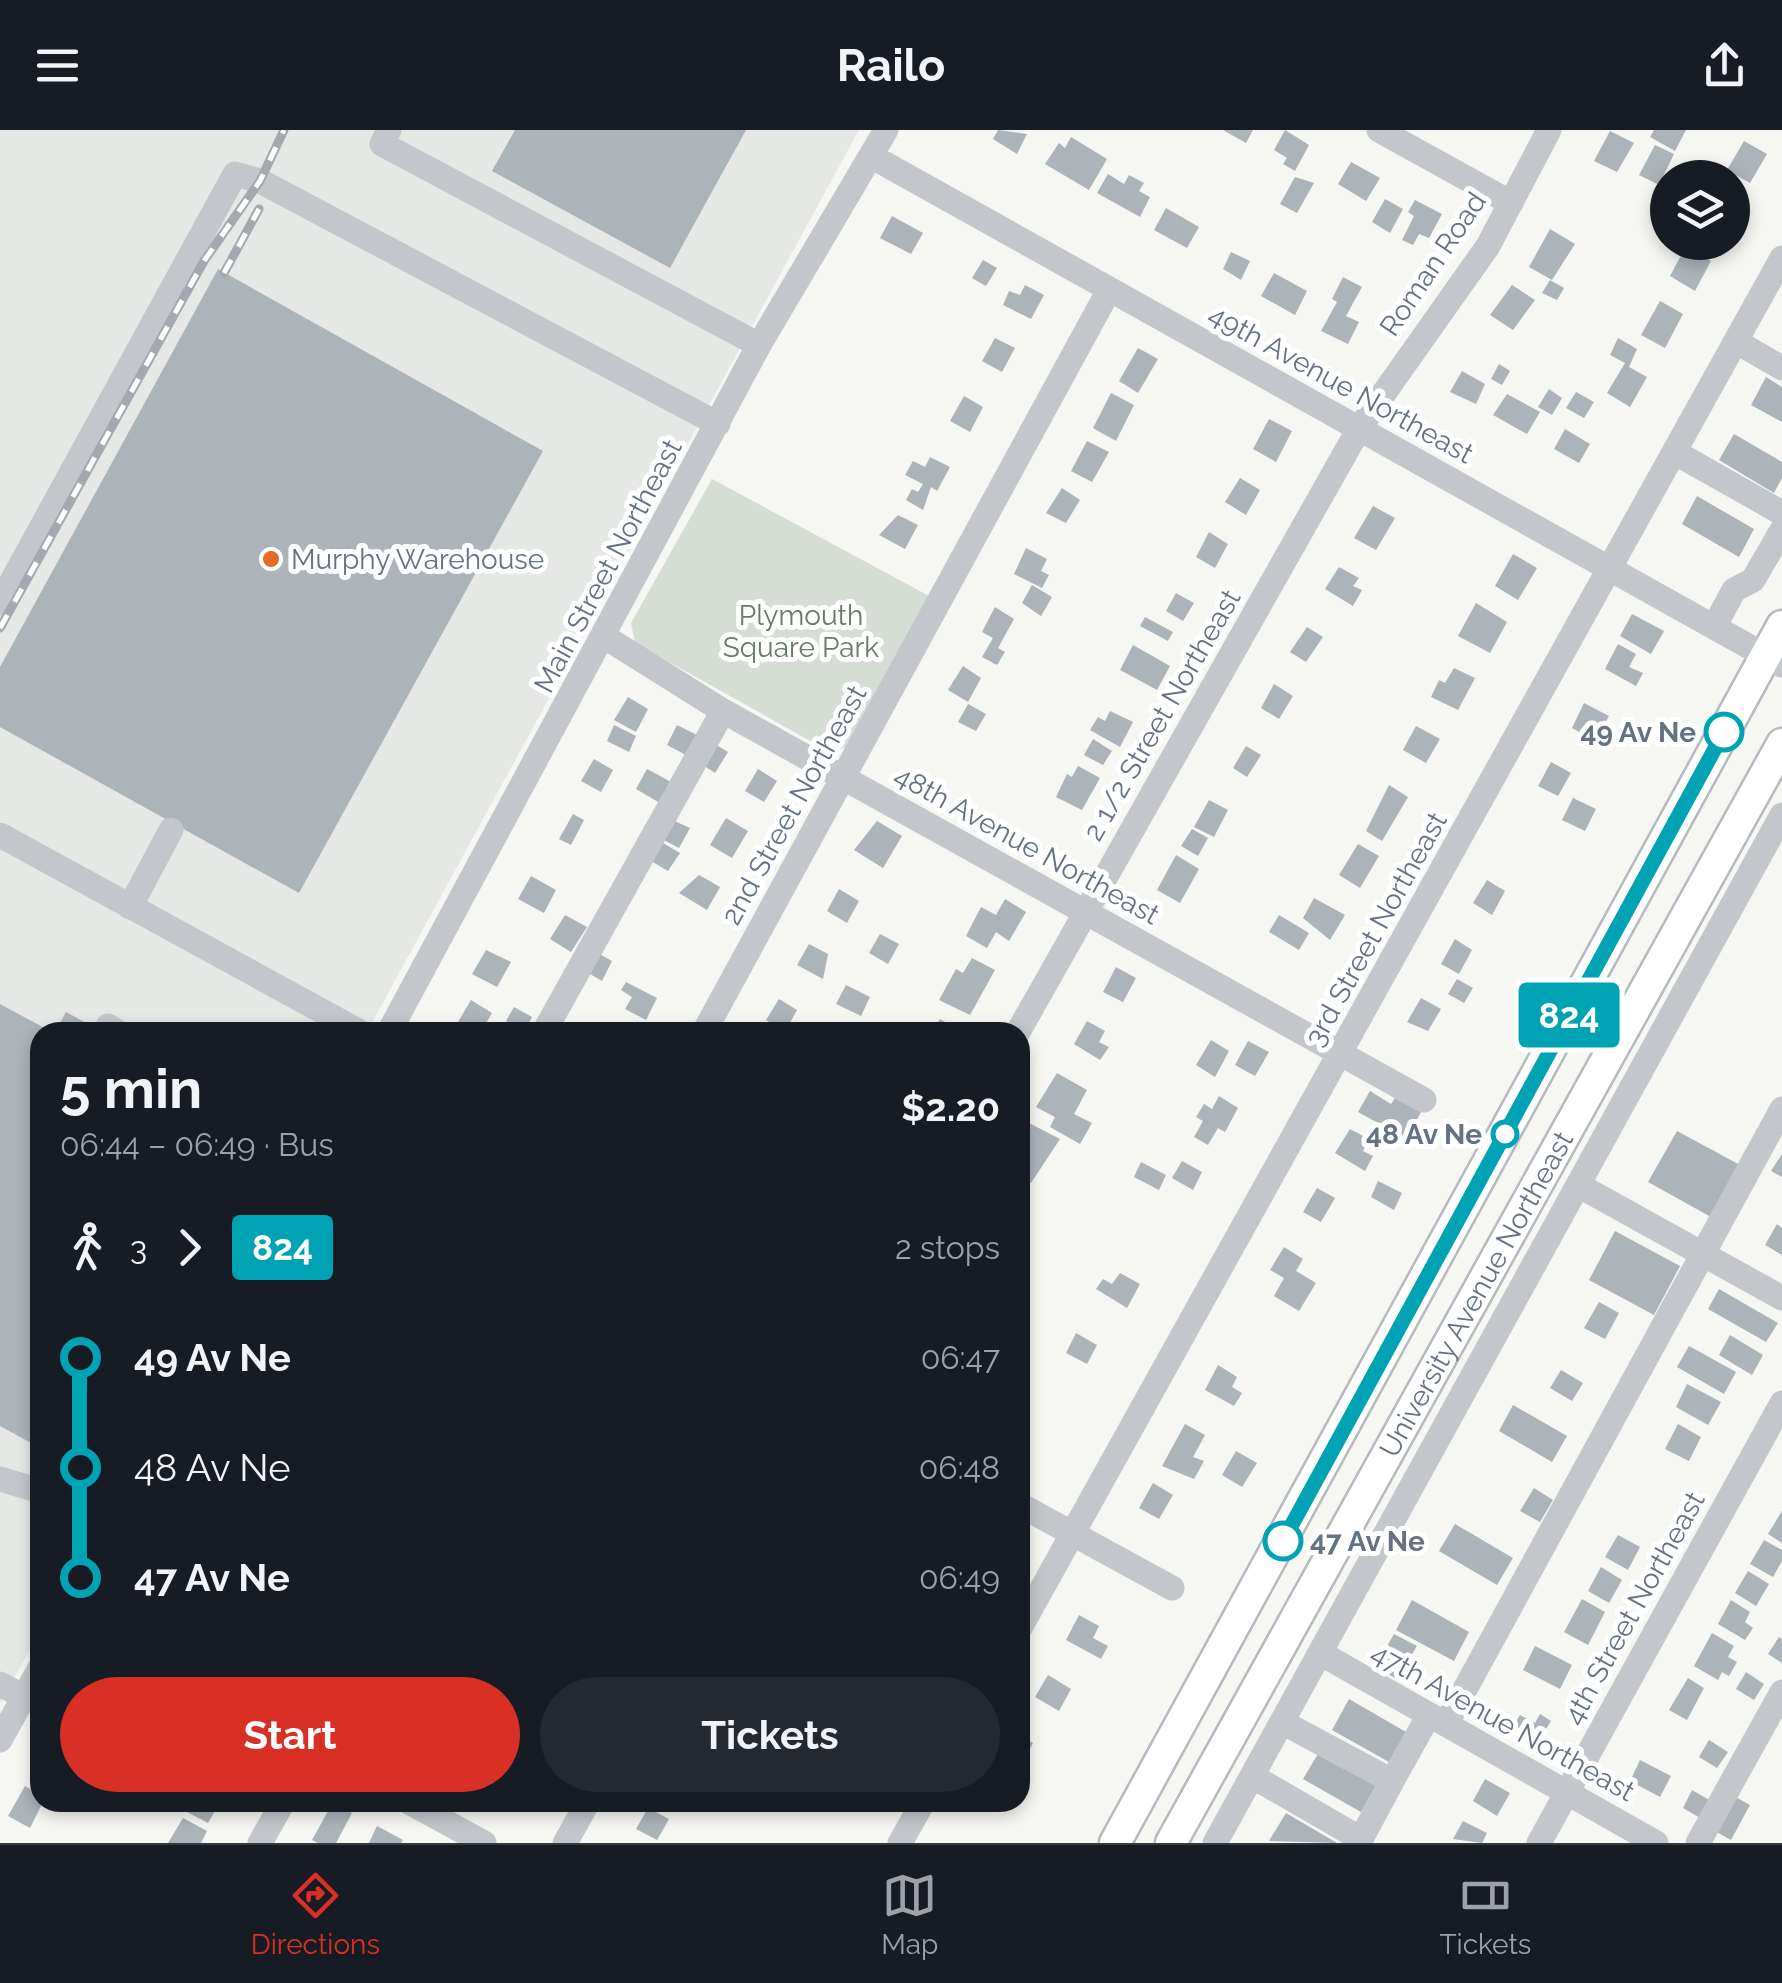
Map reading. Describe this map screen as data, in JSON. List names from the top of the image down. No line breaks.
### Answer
{"streets":{"main road":["University Avenue Northeast"],"street":["Roman Road","49th Avenue Northeast","Main Street Northeast","2 1/2 Street Northeast","2nd Street Northeast","48th Avenue Northeast","3rd Street Northeast","4th Street Northeast","47th Avenue Northeast"]},"crossings":[["Roman Road","49th Avenue Northeast"],["Roman Road","2 1/2 Street Northeast"],["49th Avenue Northeast","Main Street Northeast"],["49th Avenue Northeast","2 1/2 Street Northeast"],["49th Avenue Northeast","2nd Street Northeast"],["49th Avenue Northeast","3rd Street Northeast"],["49th Avenue Northeast","University Avenue Northeast"],["Main Street Northeast","48th Avenue Northeast"],["2 1/2 Street Northeast","48th Avenue Northeast"],["2nd Street Northeast","48th Avenue Northeast"],["48th Avenue Northeast","3rd Street Northeast"],["University Avenue Northeast","47th Avenue Northeast"],["4th Street Northeast","47th Avenue Northeast"]],"parks":["Plymouth Square Park"],"places":["Murphy Warehouse","49 Av Ne","48 Av Ne","47 Av Ne"],"lines":["bus line 824"],"page":{"header":"Railo","on_map":"824","heading":["5 min","06:44 – 06:49 · Bus","$2.20"],"legs":["3","824","2 stops"],"list":[{"name":"49 Av Ne","value":"06:47"},{"name":"48 Av Ne","value":"06:48"},{"name":"47 Av Ne","value":"06:49"}],"buttons":["Start","Tickets"],"tabs":["Directions","Map","Tickets"]}}
